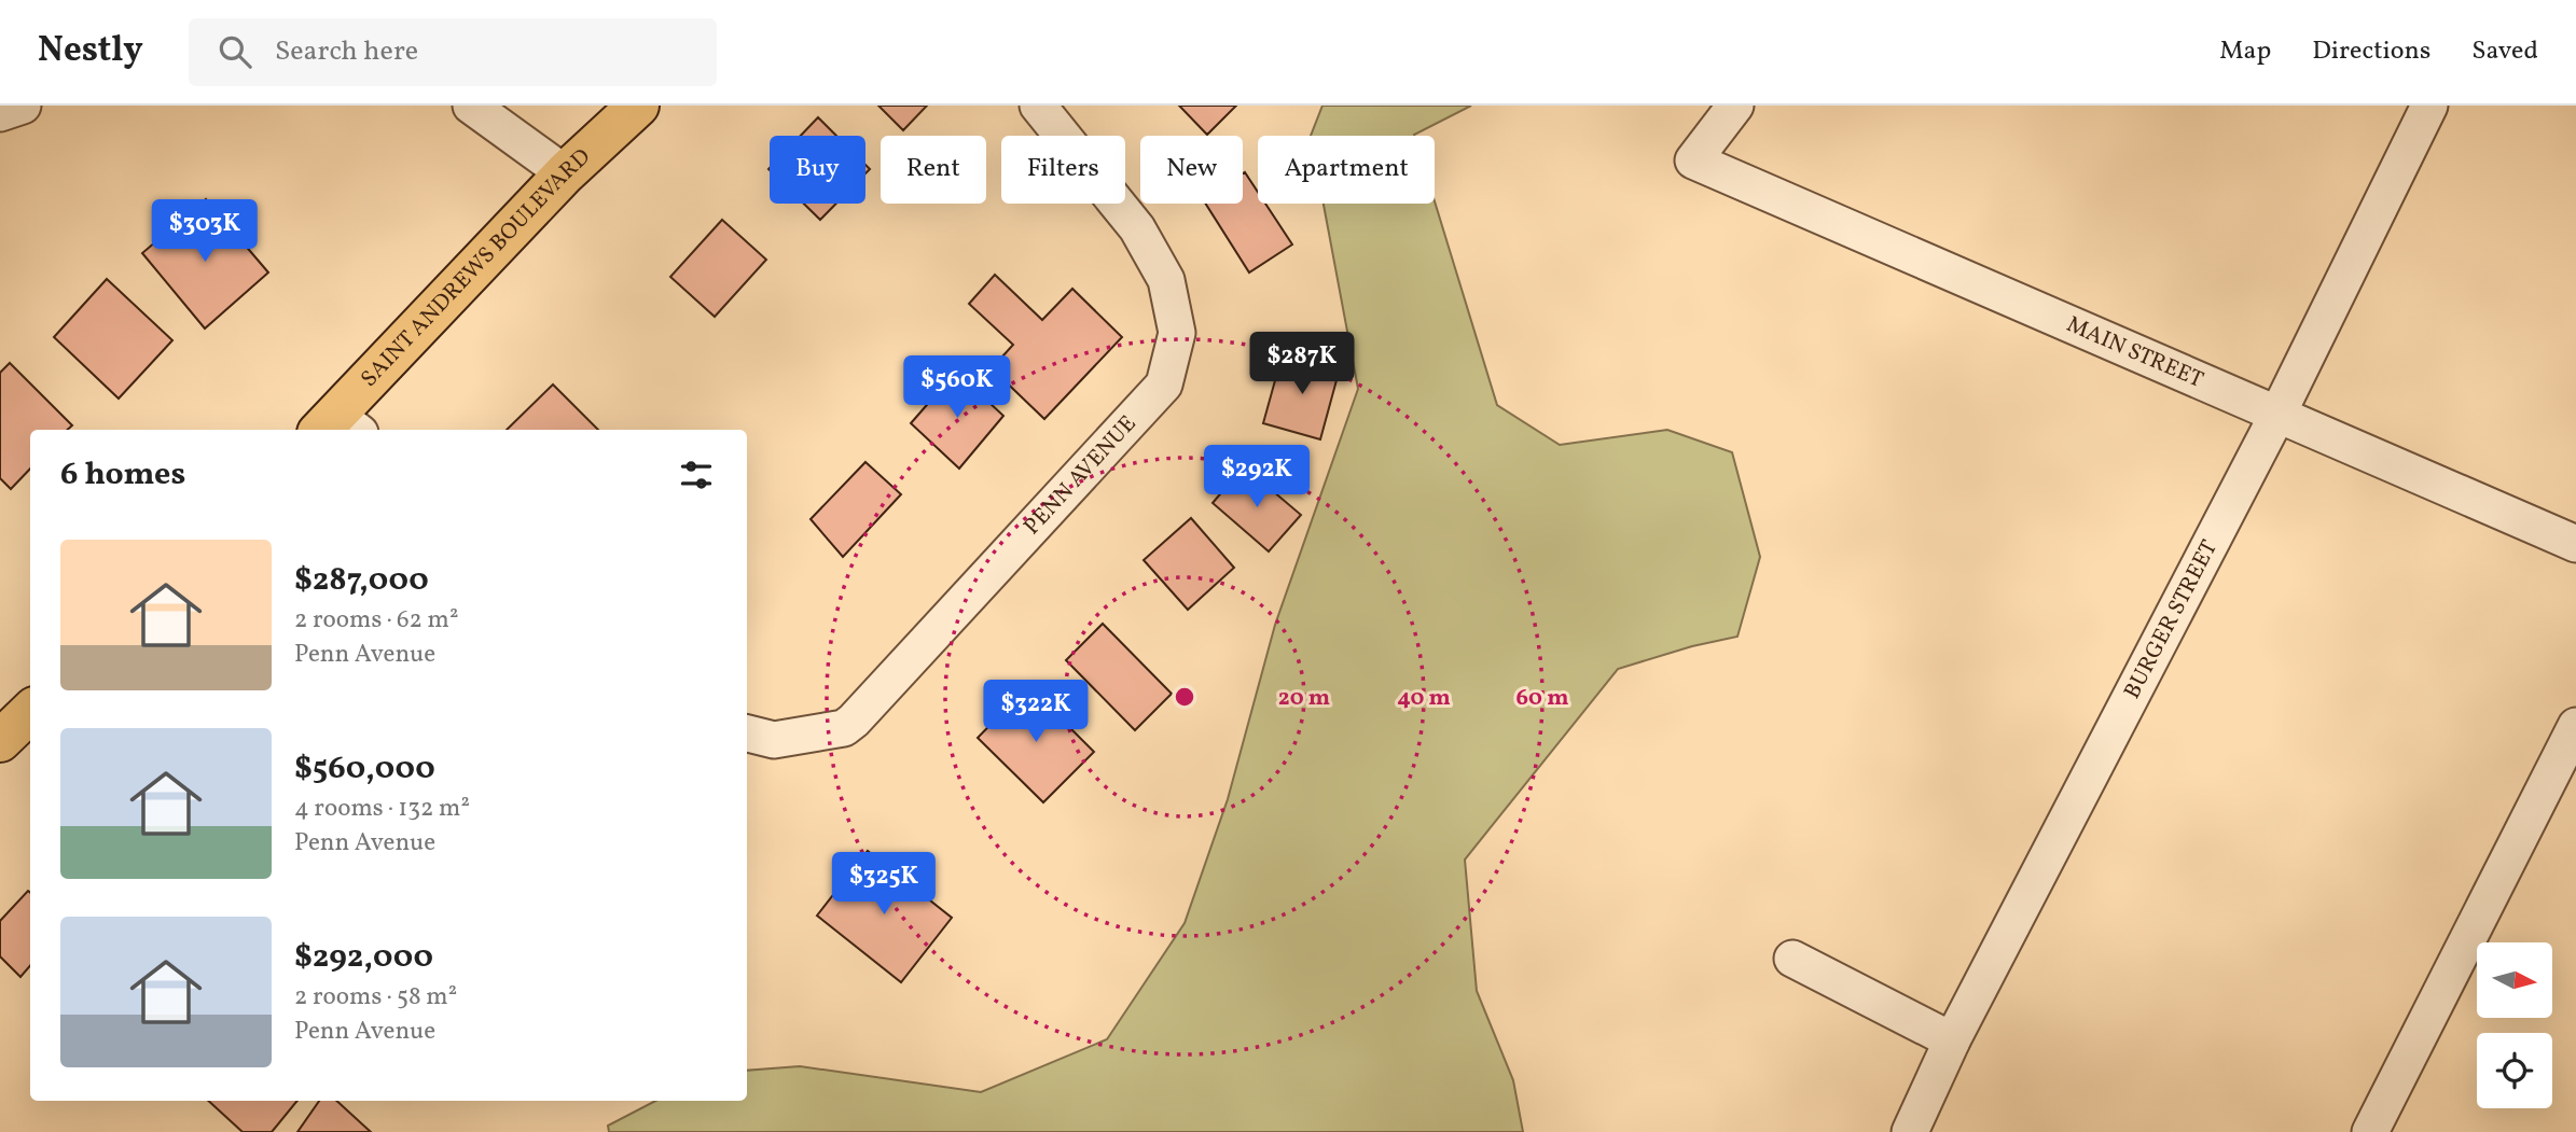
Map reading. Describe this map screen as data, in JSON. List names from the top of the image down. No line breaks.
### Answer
{"streets":{"main road":["SAINT ANDREWS BOULEVARD"],"street":["MAIN STREET","PENN AVENUE","BURGER STREET"]},"crossings":[["MAIN STREET","BURGER STREET"]],"north":"right","page":{"header":"Nestly","search":"Search here","nav":["Map","Directions","Saved"],"chip":["Buy","Rent","Filters","New","Apartment"],"price":["$303K","$287K","$560K","$292K","$322K","$325K"],"heading":"6 homes","list":[{"name":"$287,000","note":"2 rooms · 62 m² · Penn Avenue"},{"name":"$560,000","note":"4 rooms · 132 m² · Penn Avenue"},{"name":"$292,000","note":"2 rooms · 58 m² · Penn Avenue"}]},"rings":["20 m","40 m","60 m"]}
